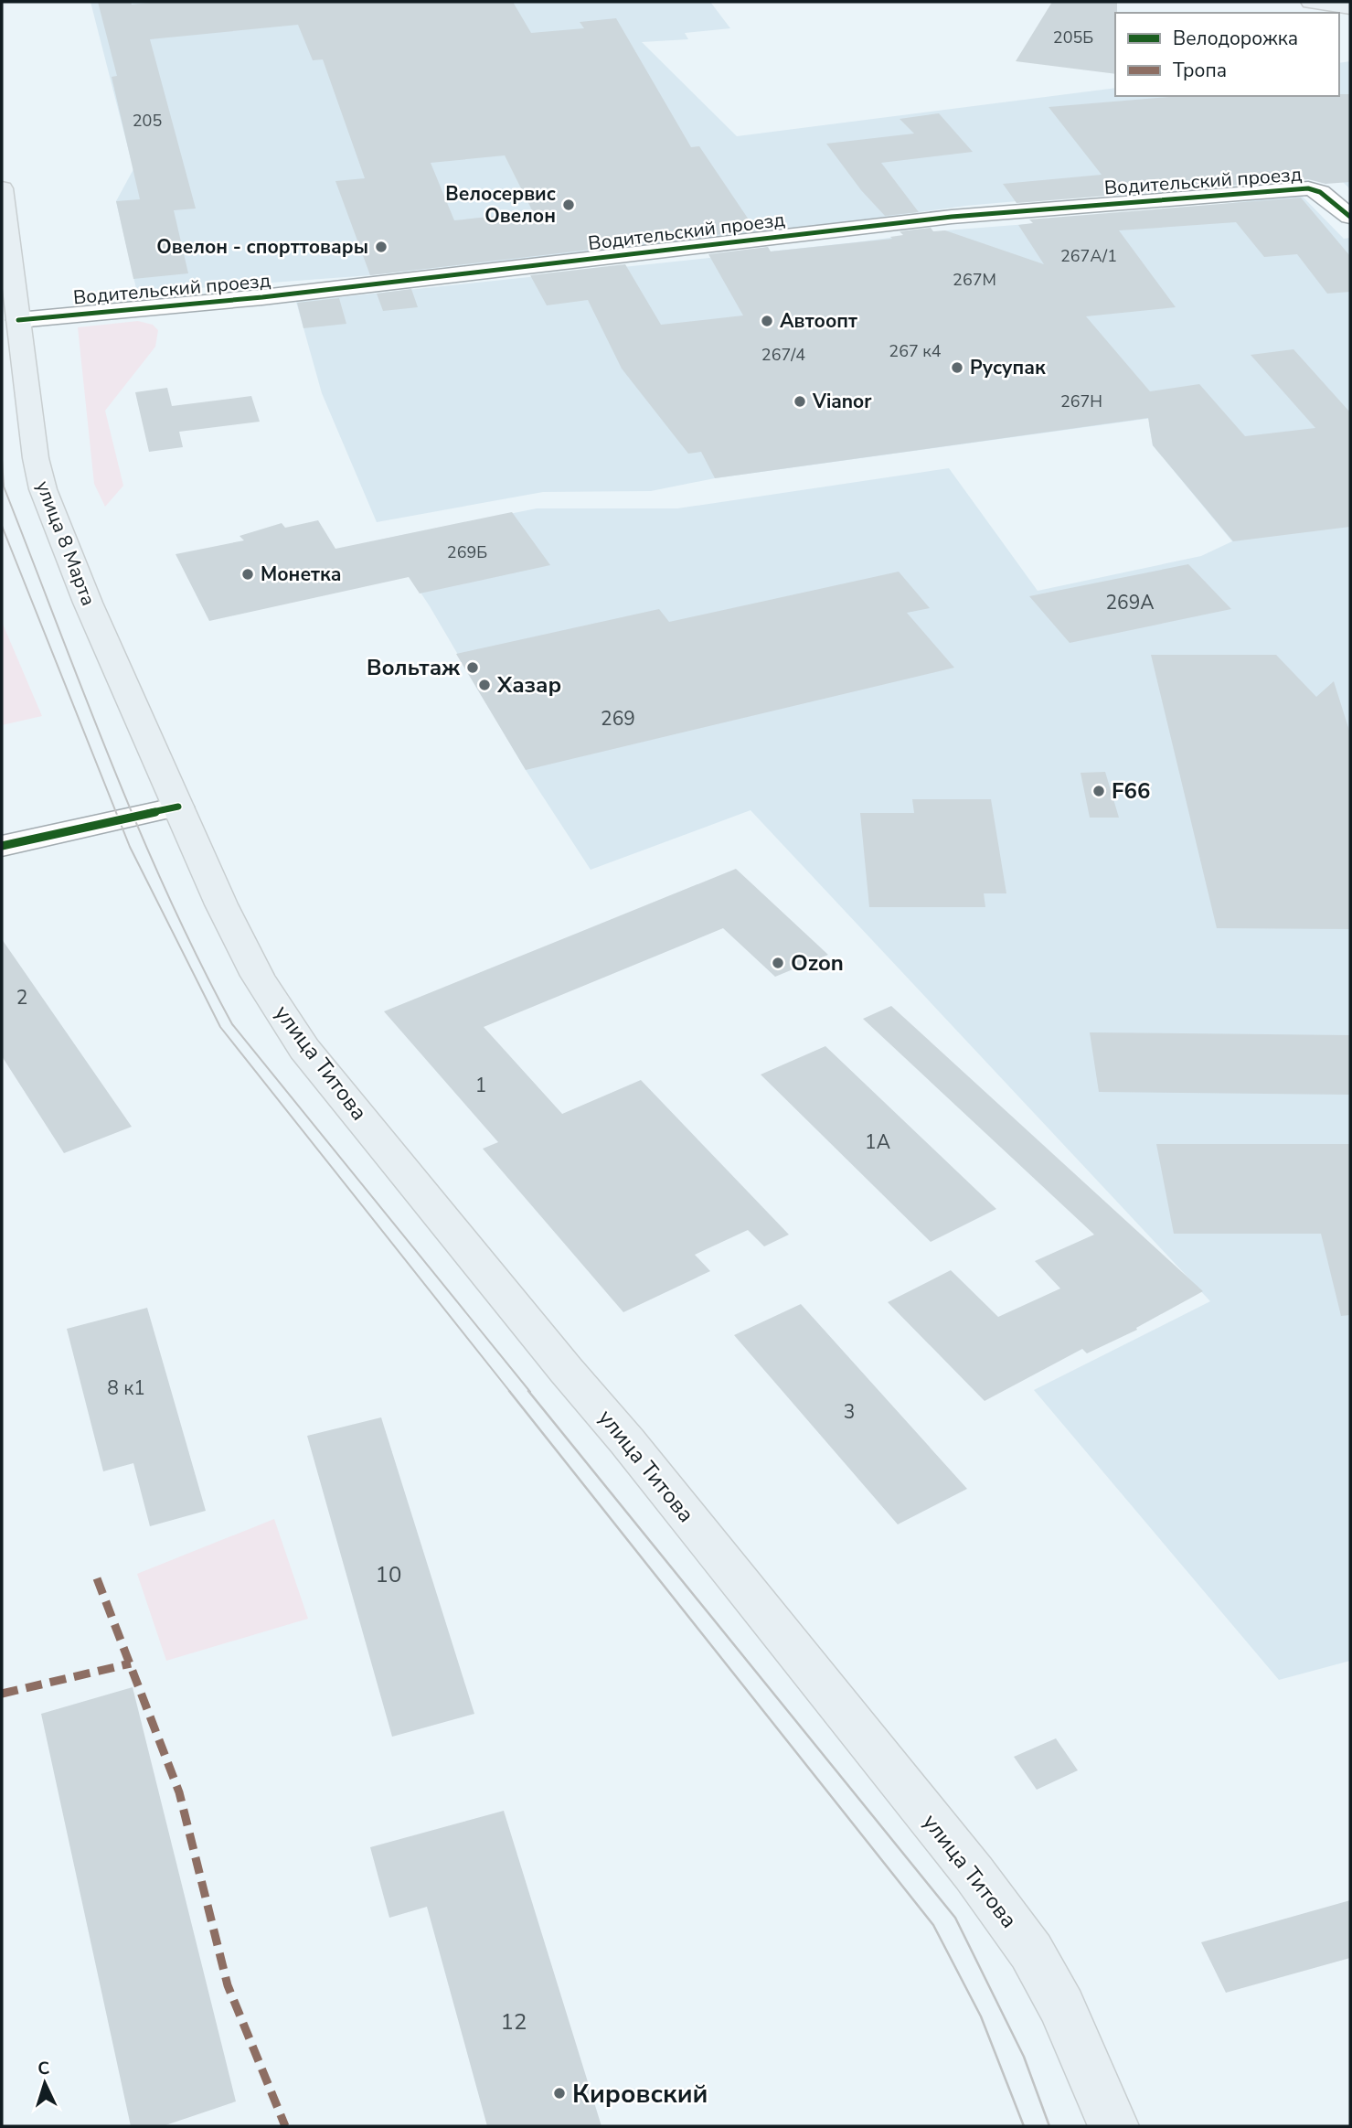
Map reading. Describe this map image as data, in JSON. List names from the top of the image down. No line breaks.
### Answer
{"streets":{"main road":["улица 8 Марта","улица Титова"],"street":["Водительский проезд"]},"crossings":[["Водительский проезд","улица 8 Марта"],["улица 8 Марта","улица Титова"]],"places":["Велосервис Овелон","Овелон - спорттовары","Автоопт","Русупак","Vianor","Монетка","Вольтаж","Хазар","F66","Ozon","Кировский"],"house_numbers":["205Б","205","267А/1","267М","267 к4","267/4","267Н","269Б","269А","269","2","1","1А","8 к1","3","10","12"],"legend":["Велодорожка","Тропа"],"north":"top"}
